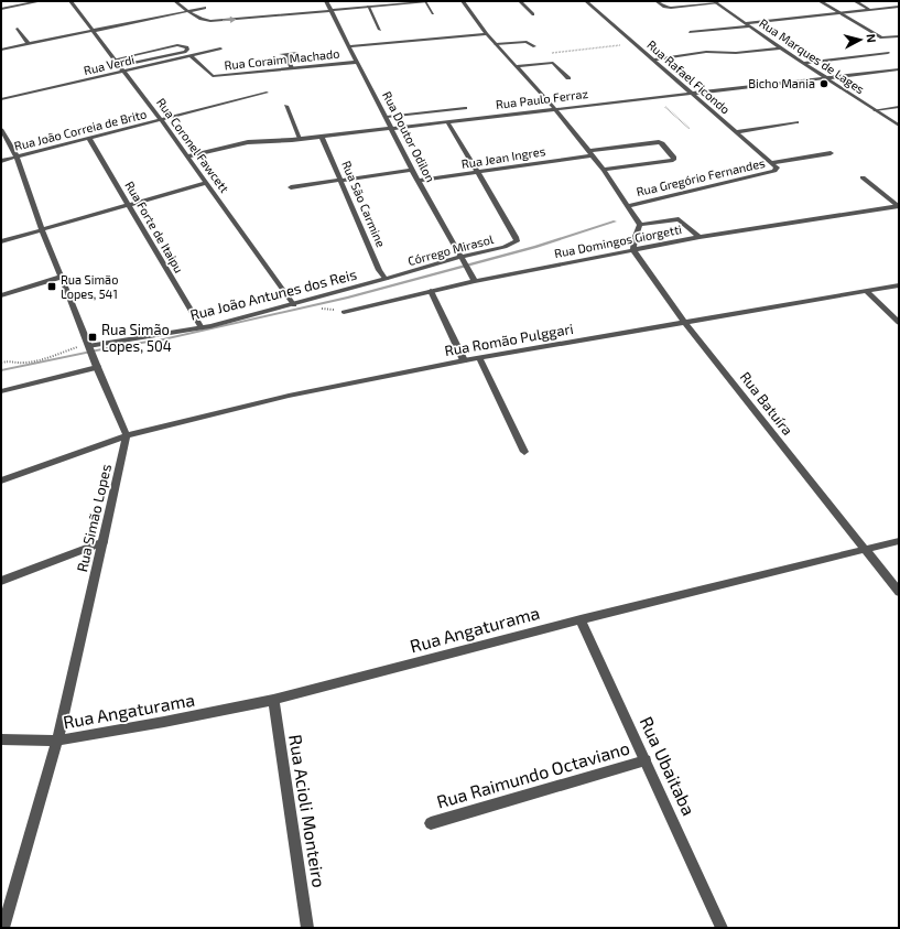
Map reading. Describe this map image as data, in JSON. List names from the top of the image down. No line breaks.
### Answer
{"streets":{"street":["Rua Marques de Lages","Rua Coraim Machado","Rua Verdi","Rua Rafael Ficondo","Rua Paulo Ferraz","Rua João Correia de Brito","Rua Doutor Odilon","Rua Coronel Fawcett","Rua Jean Ingres","Rua Gregório Fernandes","Rua São Carmine","Rua Forte de Itaipu","Rua Domingos Giorgetti","Córrego Mirasol","Rua João Antunes dos Reis","Rua Romão Pulggari","Rua Batuíra","Rua Simão Lopes","Rua Angaturama","Rua Ubaitaba","Rua Raimundo Octaviano","Rua Acioli Monteiro"]},"crossings":[["Rua Marques de Lages","Rua Paulo Ferraz"],["Rua Coraim Machado","Rua Verdi"],["Rua Coraim Machado","Rua Doutor Odilon"],["Rua Verdi","Rua Coronel Fawcett"],["Rua Rafael Ficondo","Rua Paulo Ferraz"],["Rua Rafael Ficondo","Rua Gregório Fernandes"],["Rua Paulo Ferraz","Rua Doutor Odilon"],["Rua Paulo Ferraz","Rua Coronel Fawcett"],["Rua Paulo Ferraz","Rua São Carmine"],["Rua João Correia de Brito","Rua Coronel Fawcett"],["Rua João Correia de Brito","Rua Forte de Itaipu"],["Rua Doutor Odilon","Rua Jean Ingres"],["Rua Doutor Odilon","Rua Domingos Giorgetti"],["Rua Doutor Odilon","Córrego Mirasol"],["Rua Coronel Fawcett","Rua João Antunes dos Reis"],["Rua Jean Ingres","Córrego Mirasol"],["Rua São Carmine","Córrego Mirasol"],["Rua São Carmine","Rua João Antunes dos Reis"],["Rua Forte de Itaipu","Rua João Antunes dos Reis"],["Rua Domingos Giorgetti","Rua Batuíra"],["Córrego Mirasol","Rua João Antunes dos Reis"],["Rua Romão Pulggari","Rua Batuíra"],["Rua Romão Pulggari","Rua Simão Lopes"],["Rua Batuíra","Rua Angaturama"],["Rua Simão Lopes","Rua Angaturama"],["Rua Angaturama","Rua Ubaitaba"],["Rua Angaturama","Rua Acioli Monteiro"],["Rua Ubaitaba","Rua Raimundo Octaviano"]],"places":{"other":["Bicho Mania"],"transit":["Rua Simão Lopes, 541","Rua Simão Lopes, 504"]},"north":"right"}
